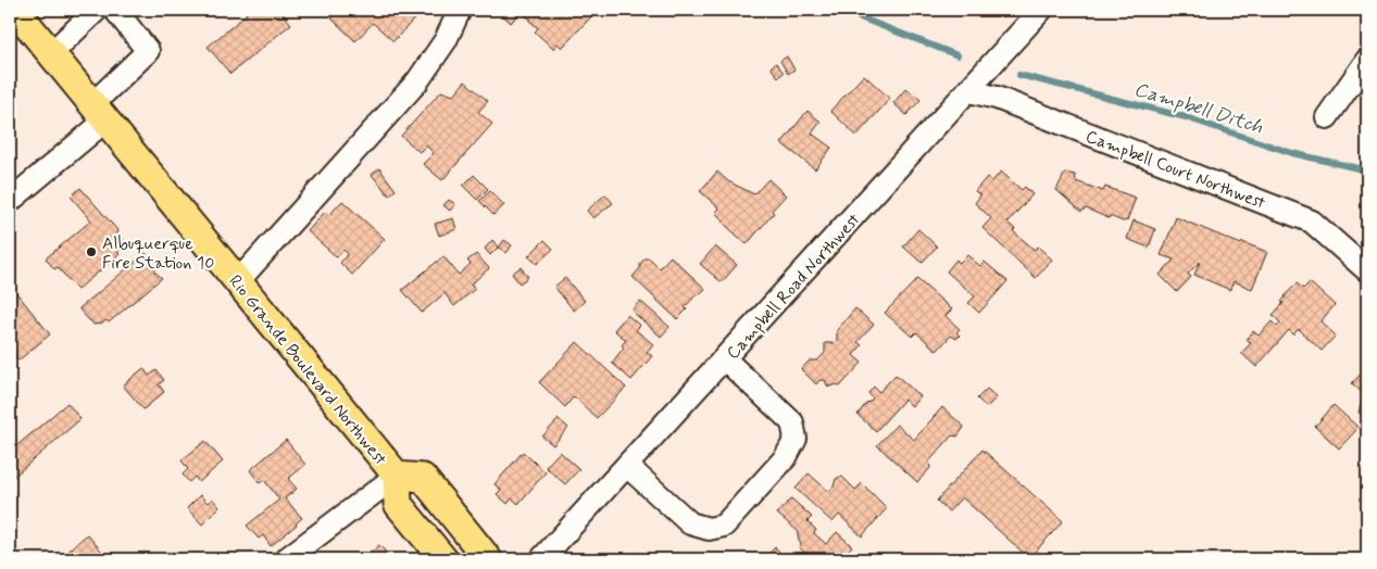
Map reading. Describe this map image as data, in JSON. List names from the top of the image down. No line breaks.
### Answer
{"streets":{"main road":["Rio Grande Boulevard Northwest"],"street":["Campbell Court Northwest","Campbell Road Northwest"]},"crossings":[["Campbell Court Northwest","Campbell Road Northwest"]],"water":["Campbell Ditch"],"places":["Albuquerque Fire Station 10"]}
